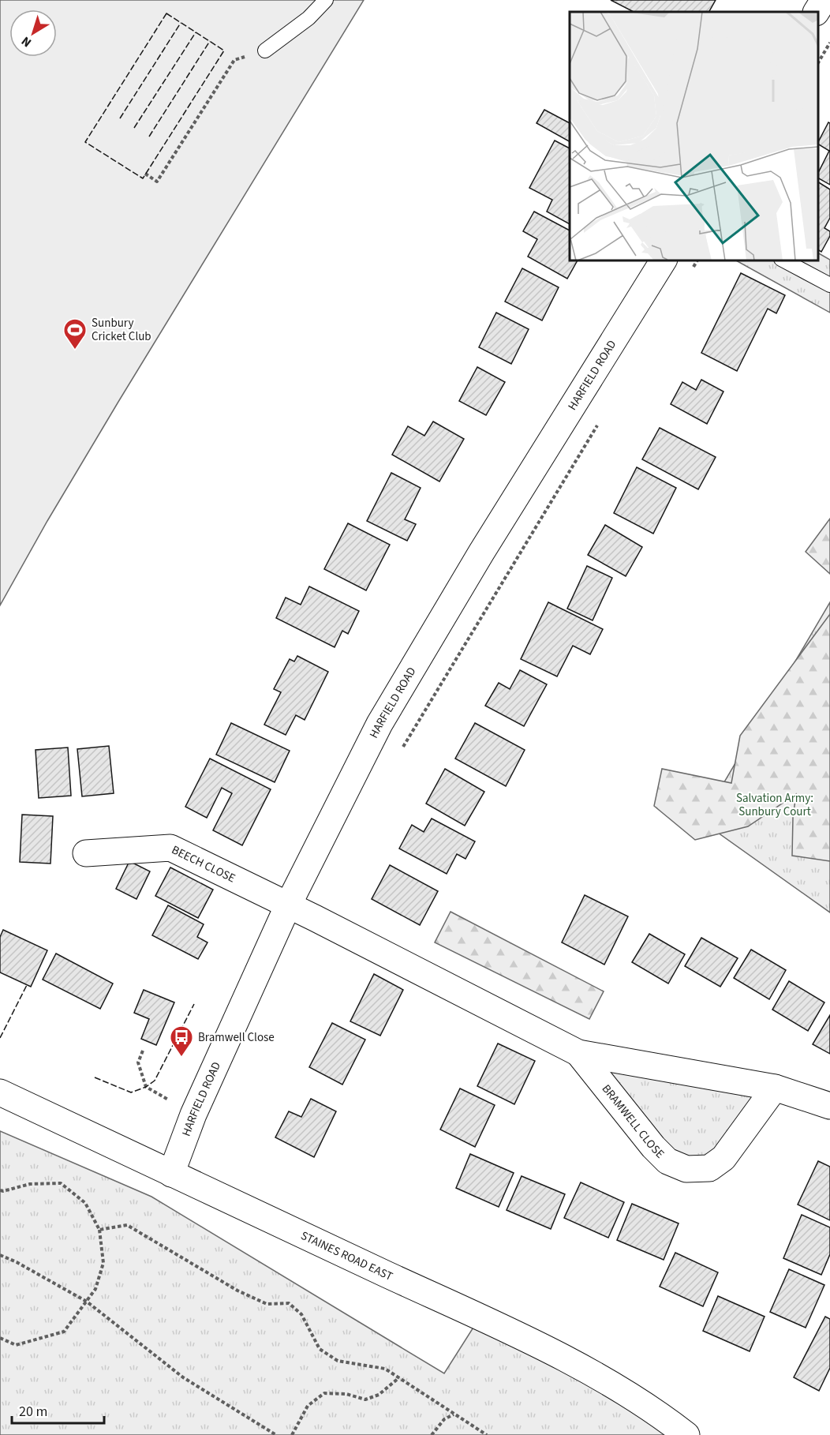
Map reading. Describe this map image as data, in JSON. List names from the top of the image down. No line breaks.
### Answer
{"streets":{"main road":["HARFIELD ROAD","BEECH CLOSE","BRAMWELL CLOSE","STAINES ROAD EAST"]},"crossings":[["HARFIELD ROAD","BEECH CLOSE"],["HARFIELD ROAD","BRAMWELL CLOSE"],["HARFIELD ROAD","STAINES ROAD EAST"],["BEECH CLOSE","BRAMWELL CLOSE"]],"parks":["Salvation Army: Sunbury Court"],"places":{"sports":["Sunbury Cricket Club"],"bus stop":["Bramwell Close"]},"scale_bar":"20 m","north":"bottom left"}
